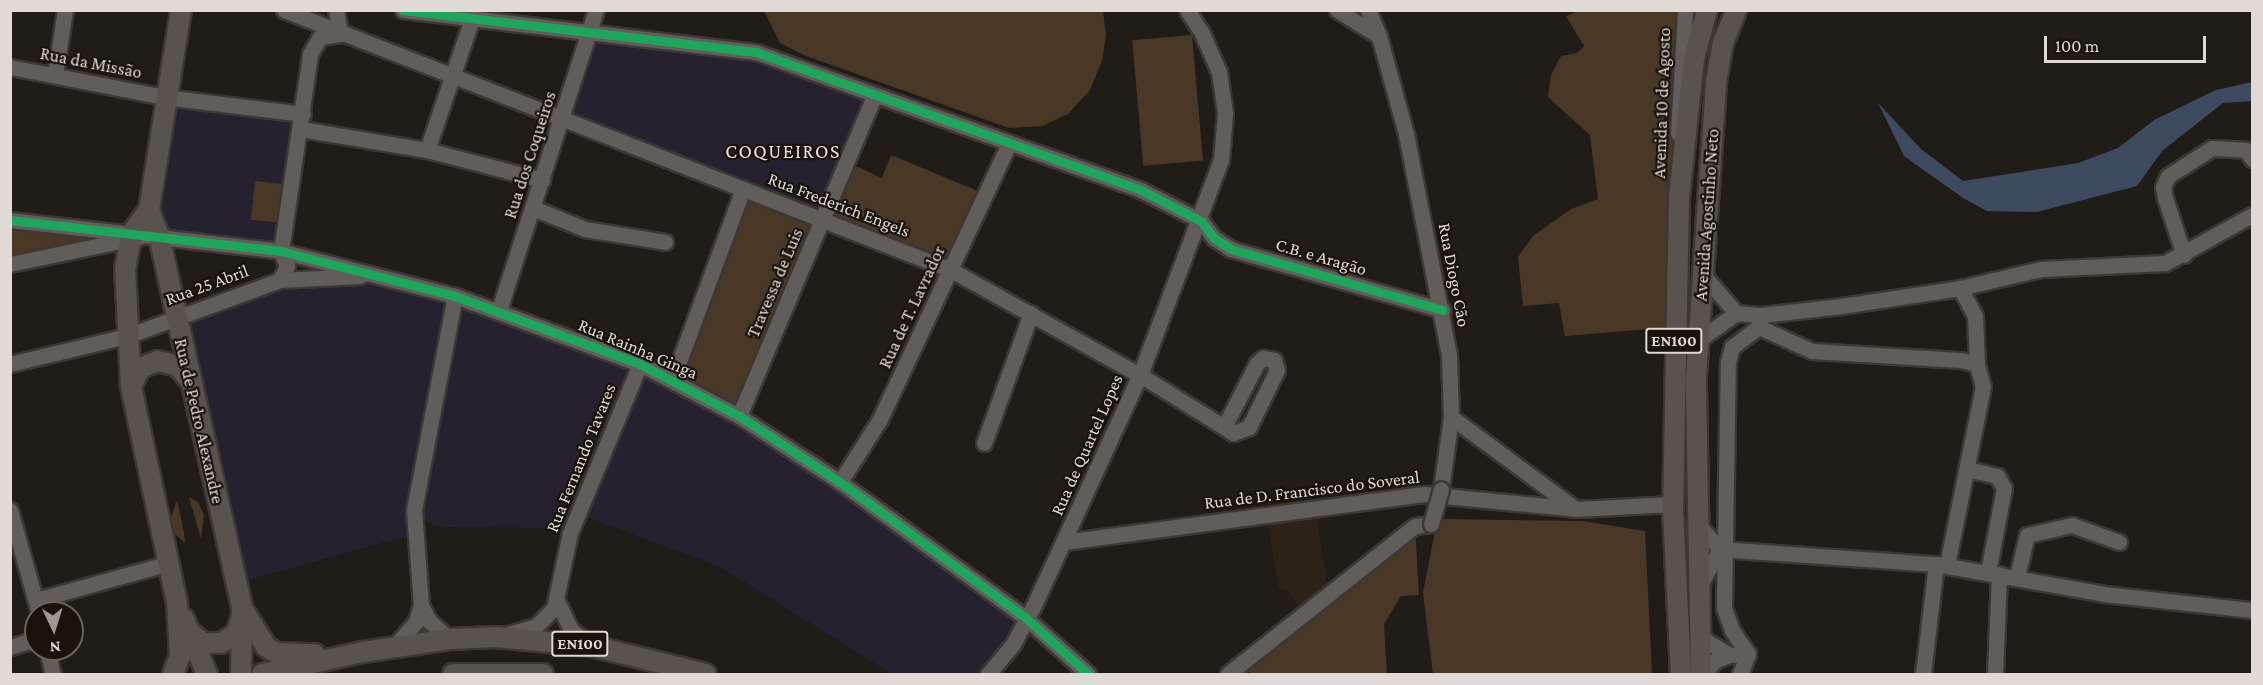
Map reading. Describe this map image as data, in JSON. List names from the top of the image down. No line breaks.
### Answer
{"streets":{"main road":["Avenida Agostinho Neto","EN100","Rua de Pedro Alexandre"],"street":["Rua da Missão","Avenida 10 de Agosto","Rua dos Coqueiros","Rua Frederich Engels","C.B. e Aragão","Rua Diogo Cão","Travessa de Luis","Rua 25 Abril","Rua de T. Lavrador","Rua Rainha Ginga","Rua de Quartel Lopes","Rua Fernando Tavares","Rua de D. Francisco do Soveral"]},"crossings":[["Rua da Missão","Rua dos Coqueiros"],["Rua da Missão","Rua de Pedro Alexandre"],["Avenida 10 de Agosto","Avenida Agostinho Neto"],["Rua dos Coqueiros","Rua Frederich Engels"],["Rua dos Coqueiros","C.B. e Aragão"],["Rua dos Coqueiros","Rua Rainha Ginga"],["Rua Frederich Engels","Travessa de Luis"],["Rua Frederich Engels","Rua de T. Lavrador"],["Rua Frederich Engels","Rua de Quartel Lopes"],["Avenida Agostinho Neto","Rua de D. Francisco do Soveral"],["C.B. e Aragão","Rua Diogo Cão"],["C.B. e Aragão","Travessa de Luis"],["C.B. e Aragão","Rua de T. Lavrador"],["C.B. e Aragão","Rua de Quartel Lopes"],["Travessa de Luis","Rua Rainha Ginga"],["Rua 25 Abril","Rua Rainha Ginga"],["Rua 25 Abril","Rua de Pedro Alexandre"],["Rua de T. Lavrador","Rua Rainha Ginga"],["EN100","Rua Fernando Tavares"],["Rua Rainha Ginga","Rua de Pedro Alexandre"],["Rua Rainha Ginga","Rua de Quartel Lopes"],["Rua Rainha Ginga","Rua Fernando Tavares"],["Rua de Quartel Lopes","Rua de D. Francisco do Soveral"]],"districts":["COQUEIROS"],"scale_bar":"100 m","north":"bottom"}
